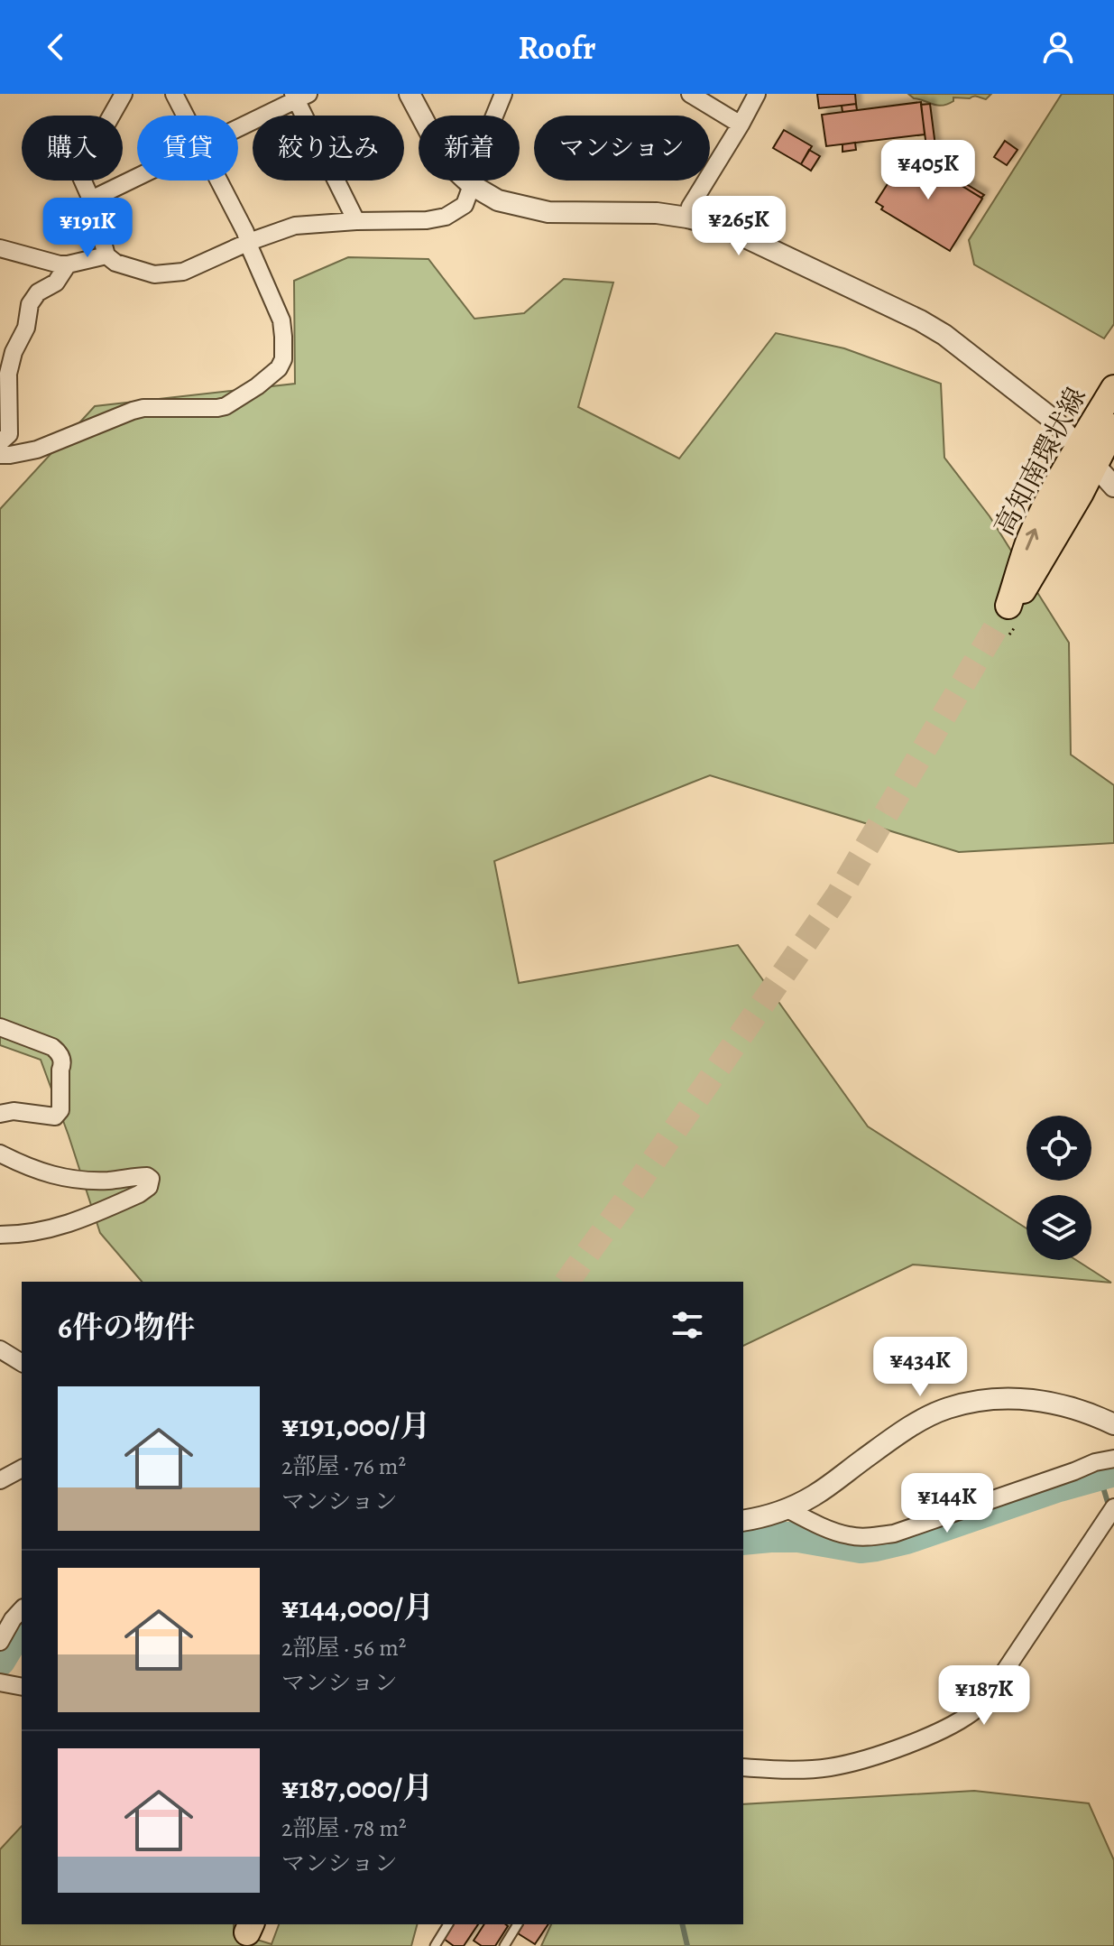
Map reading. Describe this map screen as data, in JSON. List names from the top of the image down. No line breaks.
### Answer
{"streets":{"main road":["高知南環状線"]},"page":{"header":"Roofr","chip":["購入","賃貸","絞り込み","新着","マンション"],"price":["¥405K","¥265K","¥191K","¥434K","¥144K","¥187K"],"heading":"6件の物件","list":[{"name":"¥191,000/月","note":"2部屋 · 76 m² · マンション"},{"name":"¥144,000/月","note":"2部屋 · 56 m² · マンション"},{"name":"¥187,000/月","note":"2部屋 · 78 m² · マンション"}]}}
